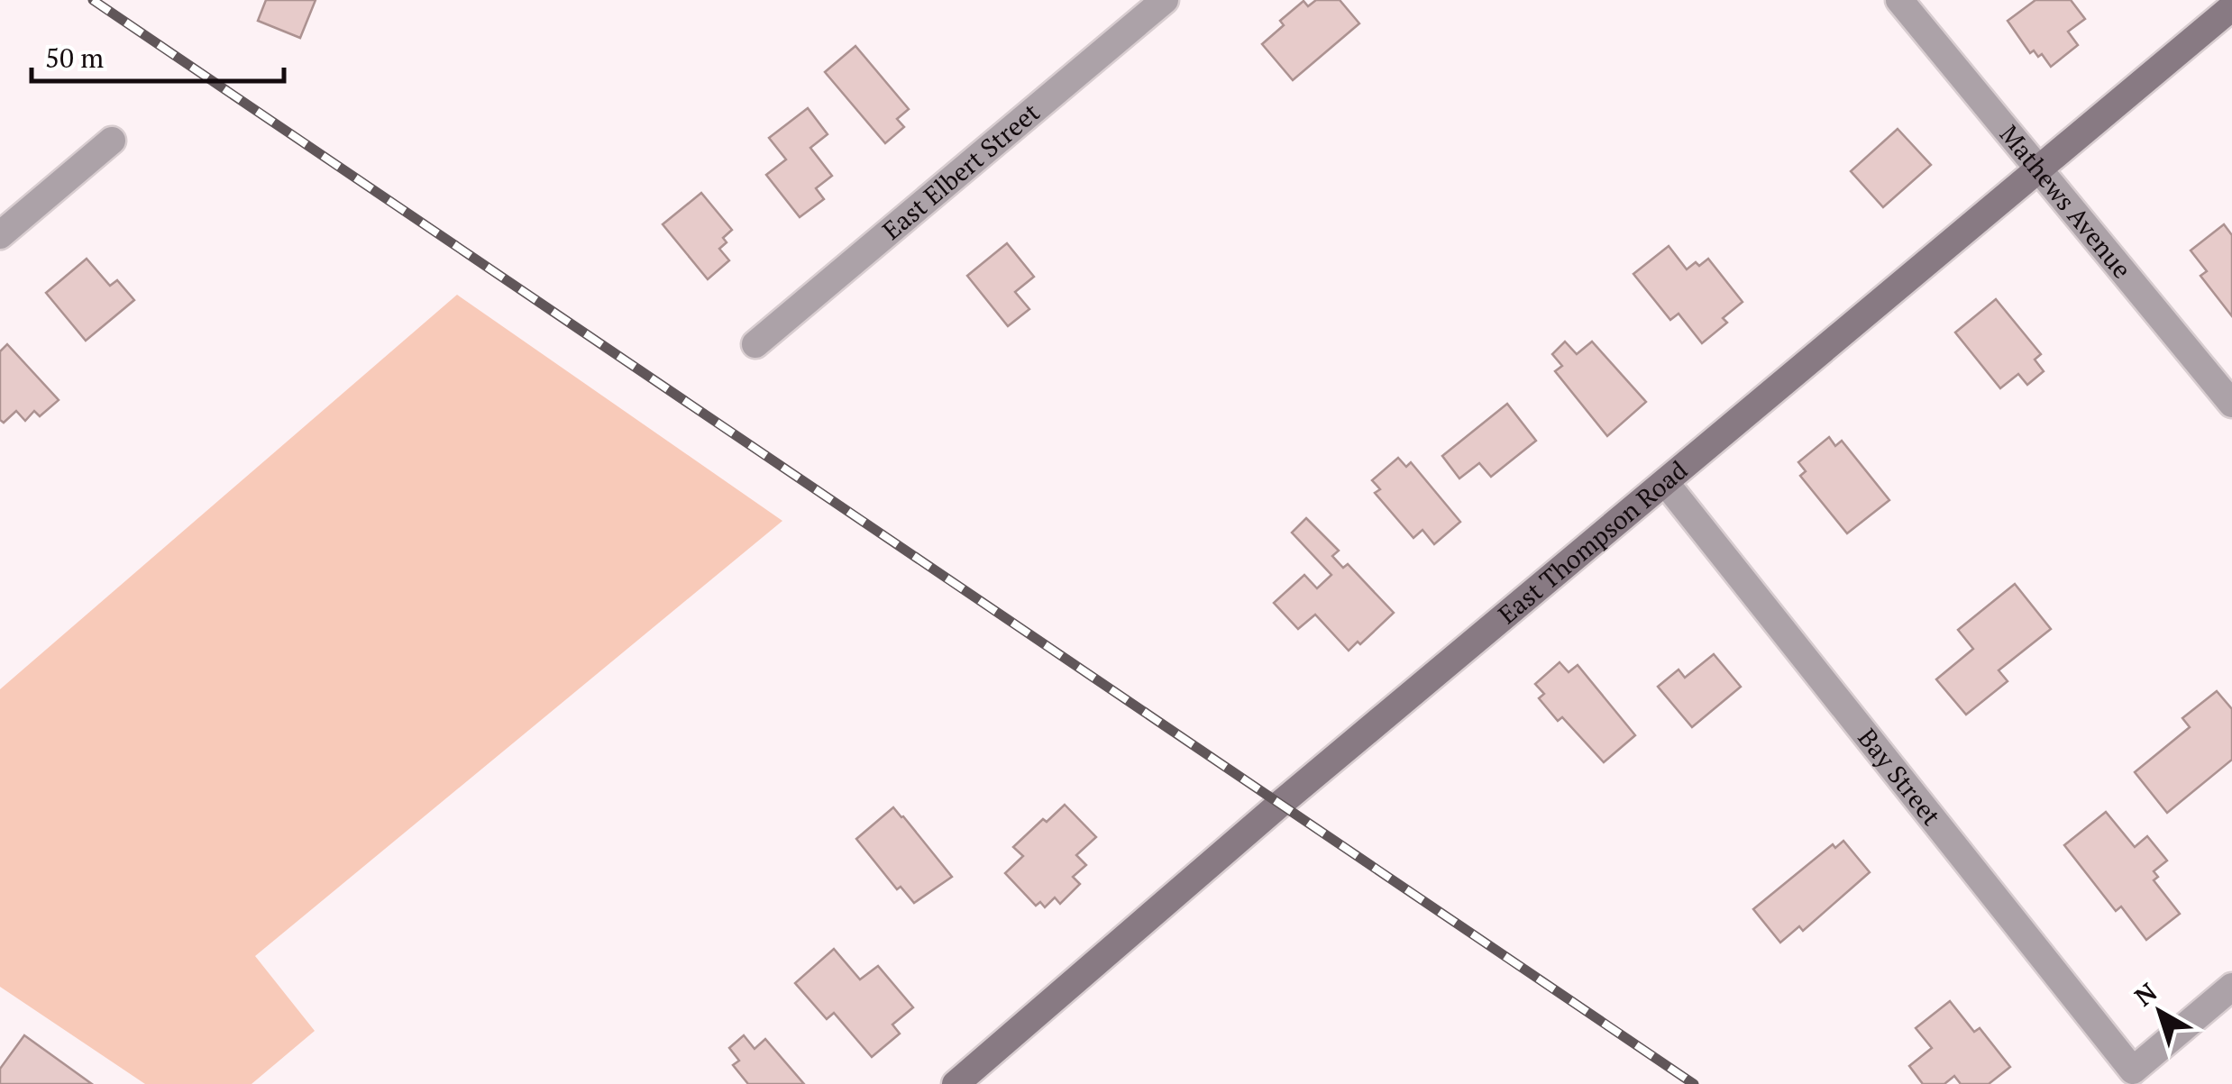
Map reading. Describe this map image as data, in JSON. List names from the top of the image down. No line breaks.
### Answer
{"streets":{"main road":["East Thompson Road"],"street":["East Elbert Street","Mathews Avenue","Bay Street"]},"crossings":[["Mathews Avenue","East Thompson Road"],["East Thompson Road","Bay Street"]],"scale_bar":"50 m","north":"top left"}
